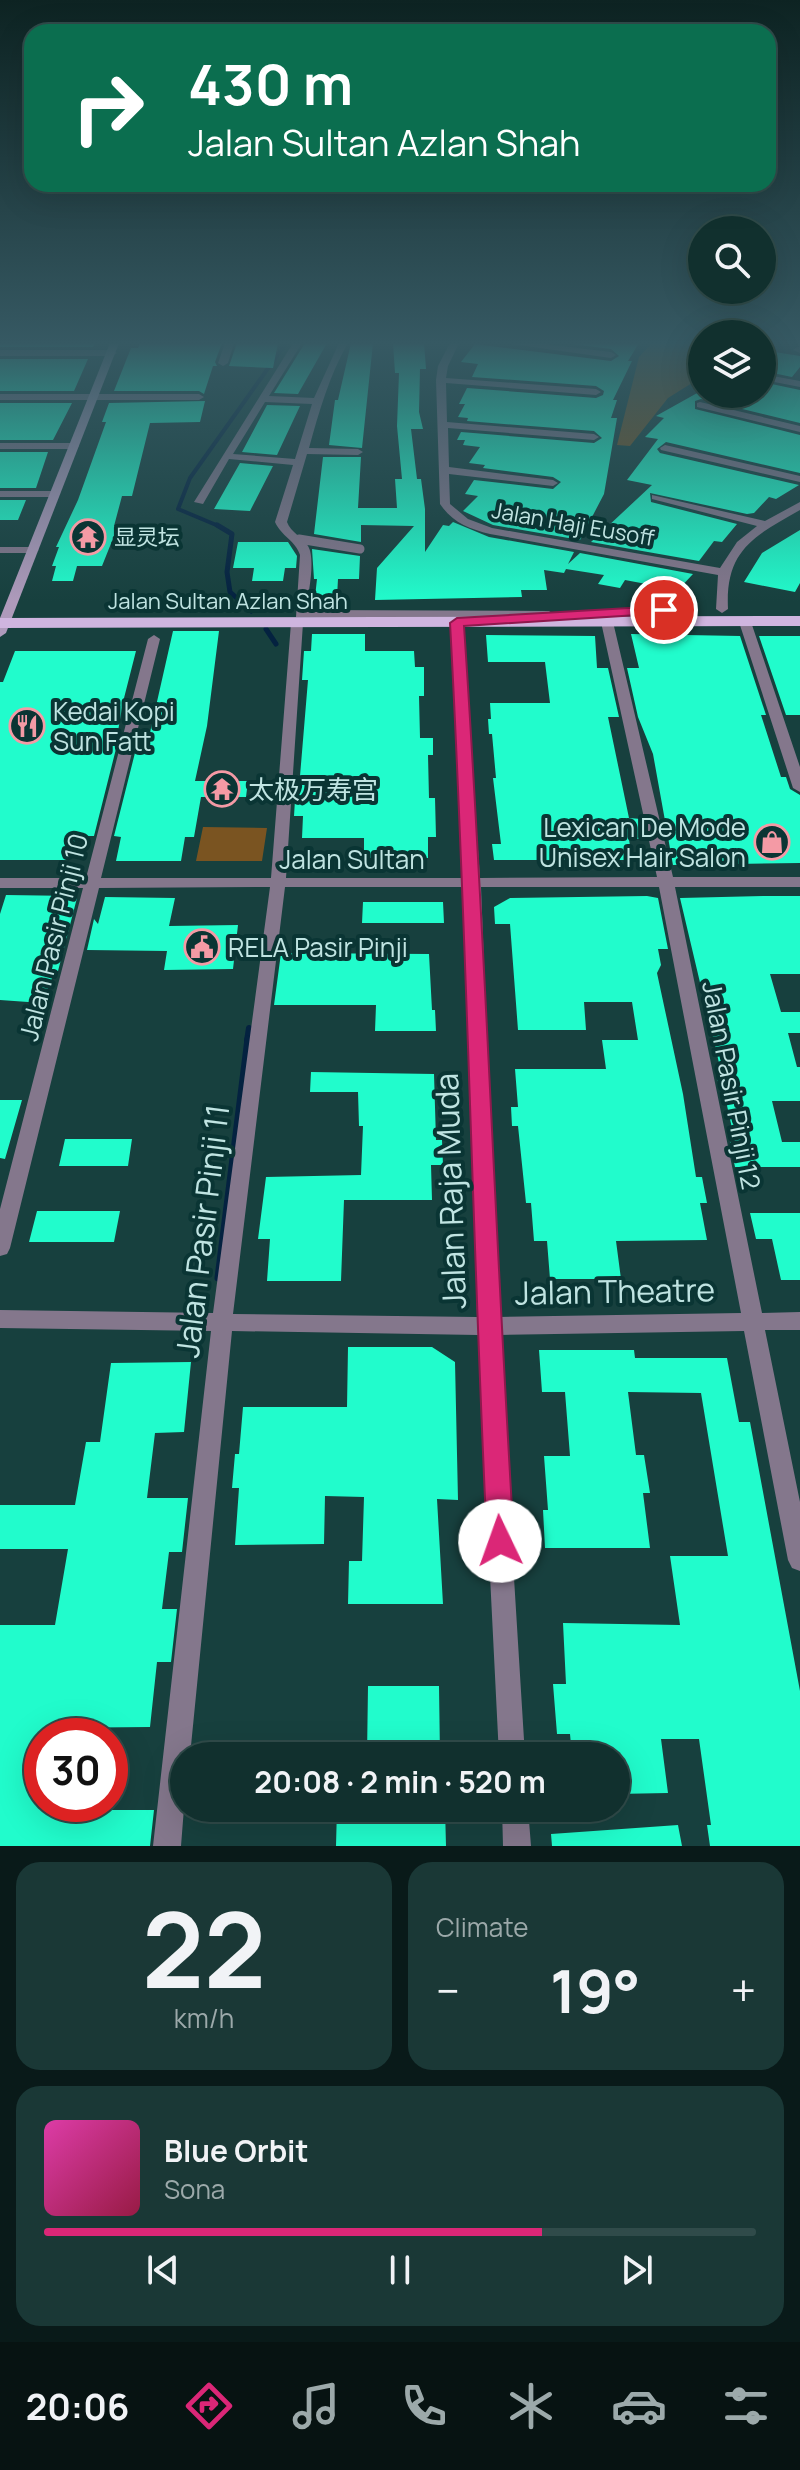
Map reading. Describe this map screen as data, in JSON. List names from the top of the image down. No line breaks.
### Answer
{"streets":{"main road":["Jalan Sultan Azlan Shah"],"street":["Jalan Haji Eusoff","Jalan Sultan","Jalan Pasir Pinji 10","Jalan Pasir Pinji 12","Jalan Raja Muda","Jalan Pasir Pinji 11","Jalan Theatre"]},"crossings":[["Jalan Sultan Azlan Shah","Jalan Pasir Pinji 12"],["Jalan Sultan Azlan Shah","Jalan Raja Muda"],["Jalan Sultan Azlan Shah","Jalan Pasir Pinji 11"],["Jalan Sultan","Jalan Pasir Pinji 10"],["Jalan Sultan","Jalan Pasir Pinji 12"],["Jalan Sultan","Jalan Raja Muda"],["Jalan Sultan","Jalan Pasir Pinji 11"],["Jalan Pasir Pinji 12","Jalan Theatre"],["Jalan Raja Muda","Jalan Theatre"],["Jalan Pasir Pinji 11","Jalan Theatre"]],"places":{"temple":["显灵坛","太极万寿宫"],"restaurant":["Kedai Kopi Sun Fatt"],"shop":["Lexican De Mode Unisex Hair Salon"],"public building":["RELA Pasir Pinji"]},"page":{"turn":["430 m","Jalan Sultan Azlan Shah"],"limit":"30","trip":"20:08 · 2 min · 520 m","tile":[["22","km/h"],"Climate"],"heat":["−","19°","+"],"song":["Blue Orbit","Sona"],"tabs":"20:06"}}
